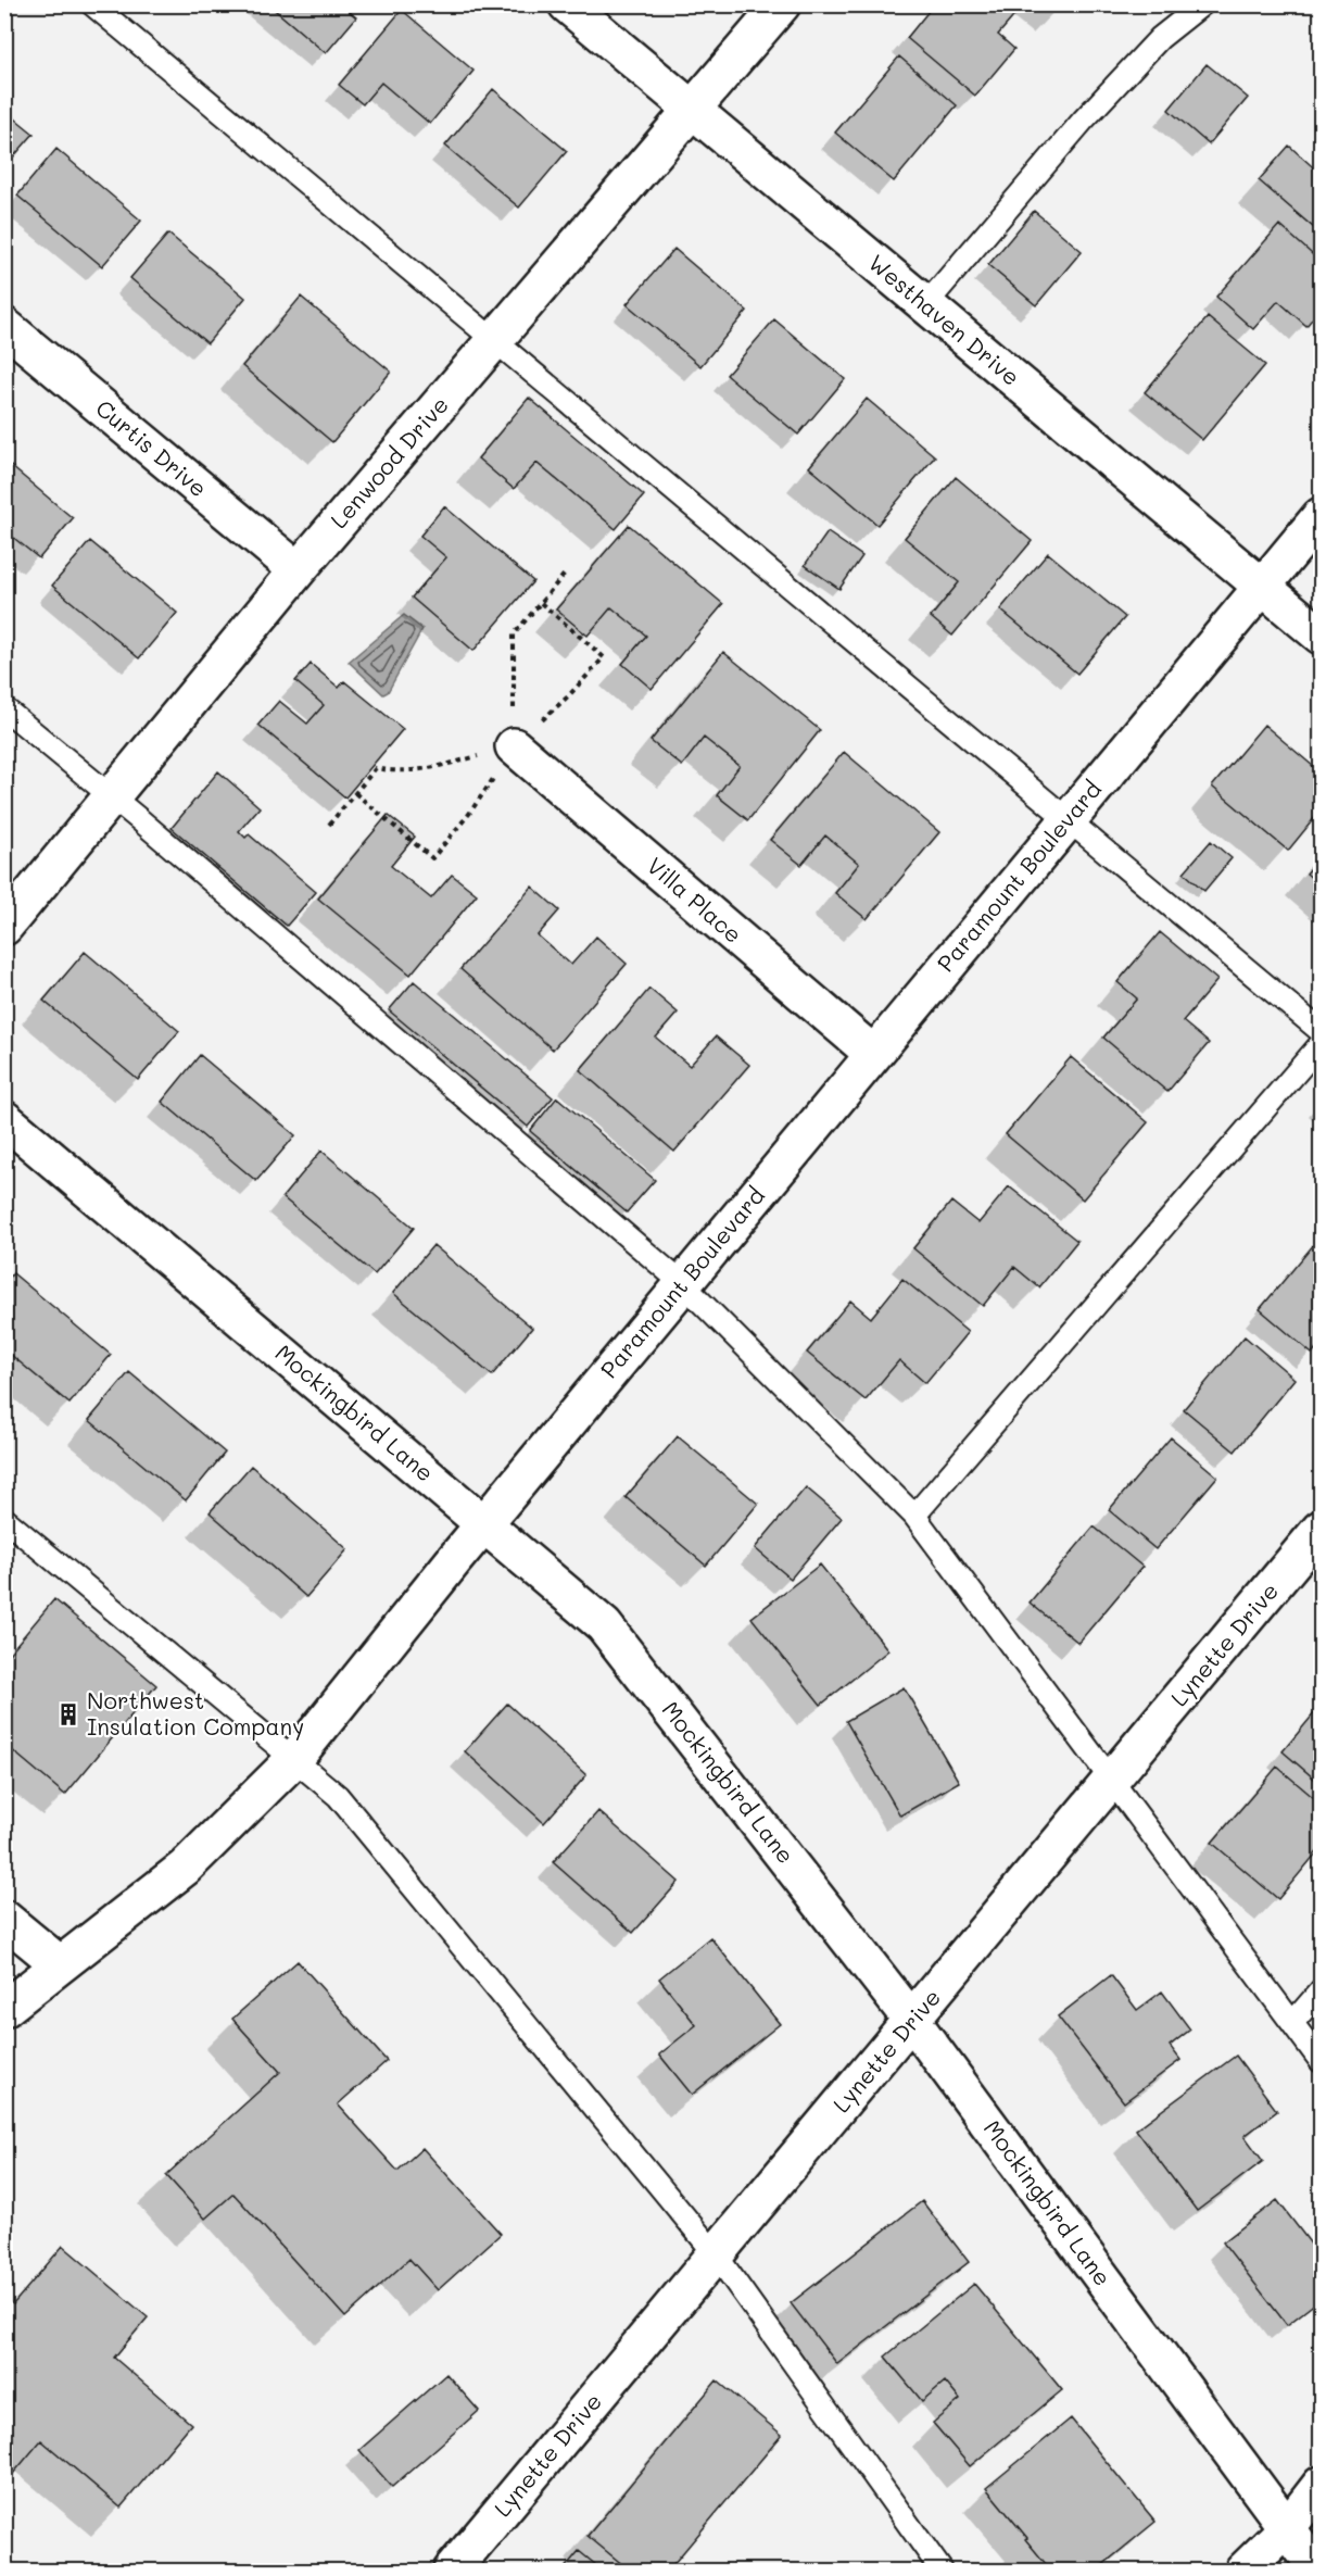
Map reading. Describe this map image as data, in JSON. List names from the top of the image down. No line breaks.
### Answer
{"streets":{"street":["Westhaven Drive","Curtis Drive","Lenwood Drive","Paramount Boulevard","Villa Place","Mockingbird Lane","Lynette Drive"]},"crossings":[["Westhaven Drive","Lenwood Drive"],["Westhaven Drive","Paramount Boulevard"],["Curtis Drive","Lenwood Drive"],["Paramount Boulevard","Villa Place"],["Paramount Boulevard","Mockingbird Lane"],["Mockingbird Lane","Lynette Drive"]],"places":{"building":["Northwest Insulation Company"]}}
